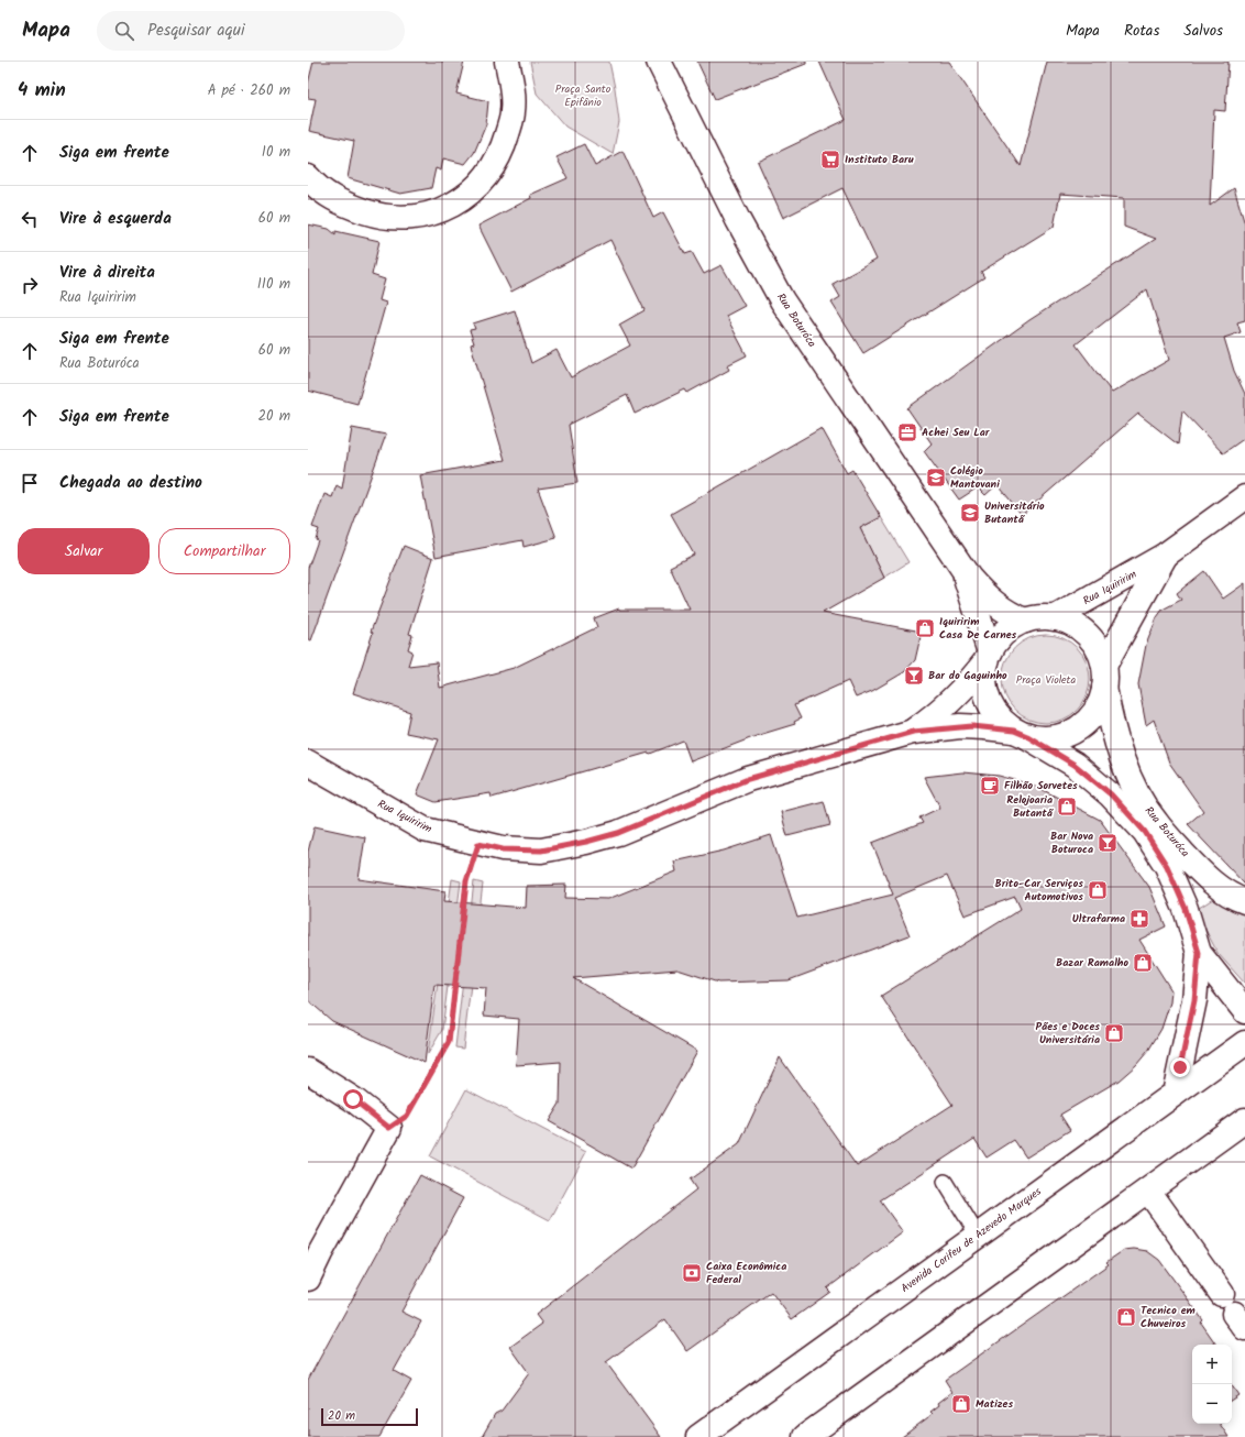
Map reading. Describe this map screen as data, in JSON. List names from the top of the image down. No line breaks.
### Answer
{"streets":{"street":["Rua Boturóca","Rua Iquiririm","Avenida Corifeu de Azevedo Marques"]},"crossings":[["Rua Boturóca","Rua Iquiririm"]],"parks":["Praça Santo Epifânio","Praça Violeta"],"places":{"supermarket":["Instituto Baru"],"office":["Achei Seu Lar"],"school or university":["Colégio Mantovani","Universitário Butantã"],"shop":["Iquiririm Casa De Carnes","Relojoaria Butantã","Brito-Car Serviços Automotivos","Bazar Ramalho","Pães e Doces Universitária","Tecnico em Chuveiros","Matizes"],"bar":["Bar do Gaguinho","Bar Nova Boturoca"],"cafe":["Filhão Sorvetes"],"pharmacy":["Ultrafarma"],"bank":["Caixa Econômica Federal"]},"scale_bar":"20 m","page":{"header":"Mapa","search":"Pesquisar aqui","nav":["Mapa","Rotas","Salvos"],"heading":["4 min","A pé · 260 m"],"list":[["Siga em frente","10 m"],["Vire à esquerda","60 m"],["Vire à direita","Rua Iquiririm","110 m"],["Siga em frente","Rua Boturóca","60 m"],["Siga em frente","20 m"],"Chegada ao destino"],"buttons":["Salvar","Compartilhar"],"map_buttons":["+","−"],"scale":"20 m"}}
